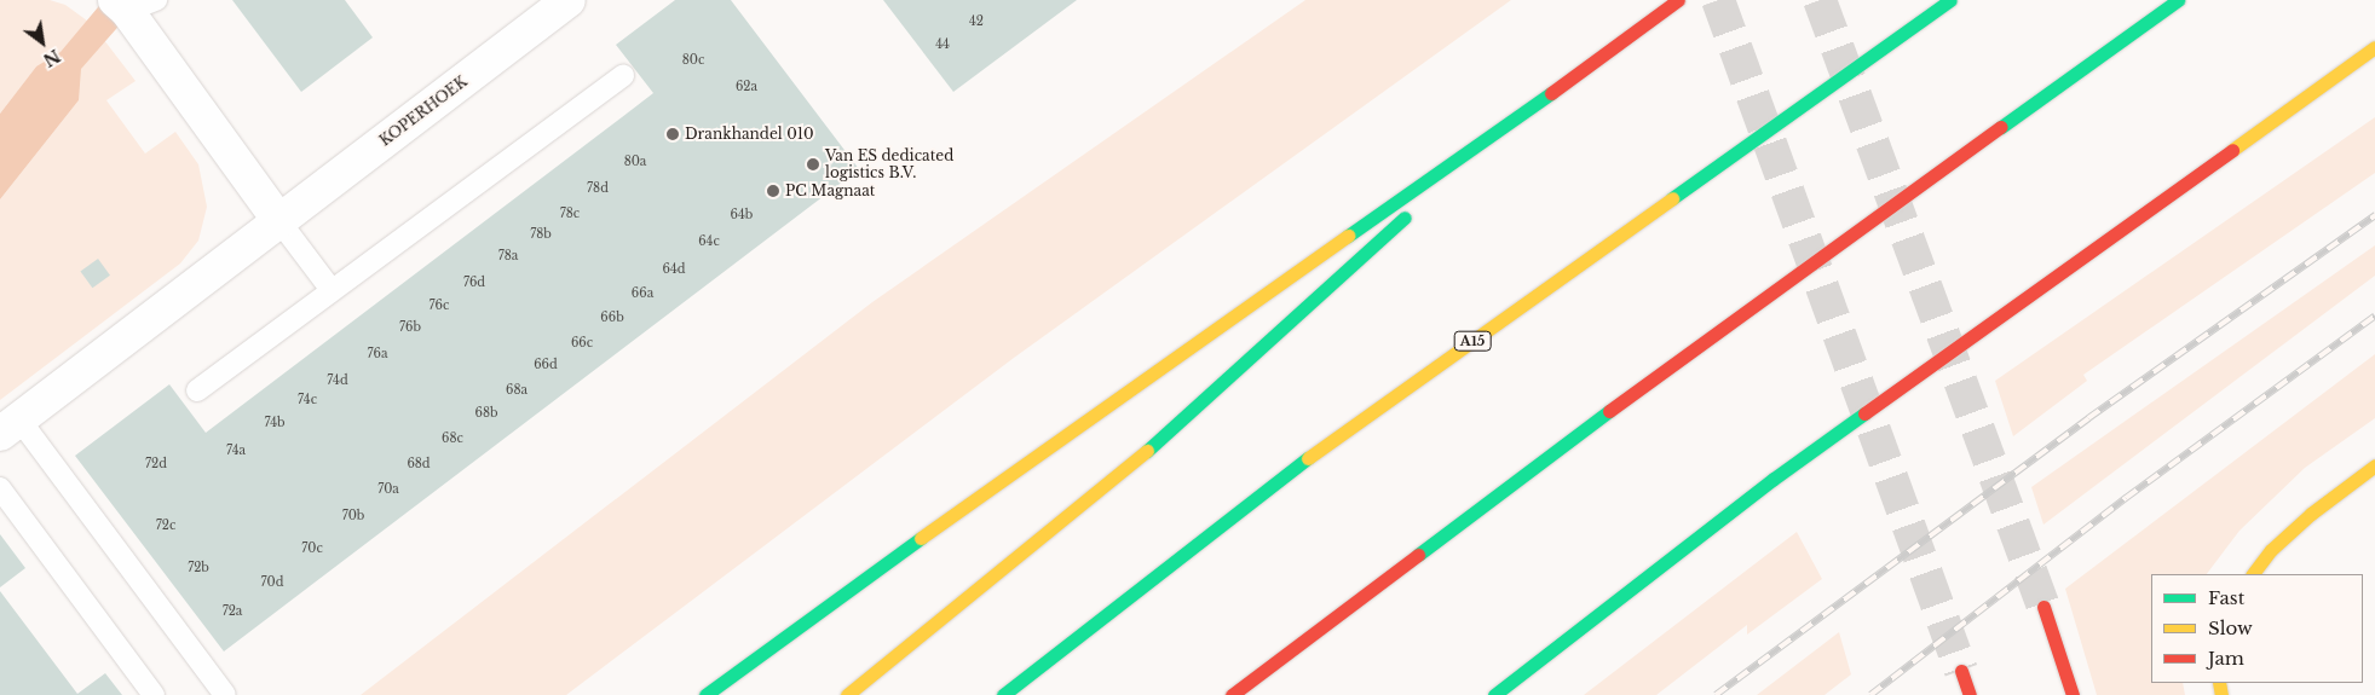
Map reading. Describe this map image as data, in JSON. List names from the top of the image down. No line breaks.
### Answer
{"streets":{"main road":["A15"],"street":["KOPERHOEK"]},"places":["Drankhandel 010","Van ES dedicated logistics B.V.","PC Magnaat"],"house_numbers":["42","44","80c","62a","80a","78d","78c","64b","78b","64c","78a","64d","76d","66a","76c","66b","76b","66c","76a","66d","74d","68a","74c","68b","74b","68c","74a","72d","68d","70a","70b","72c","70c","72b","70d","72a"],"legend":["Fast","Slow","Jam"],"north":"bottom right"}
